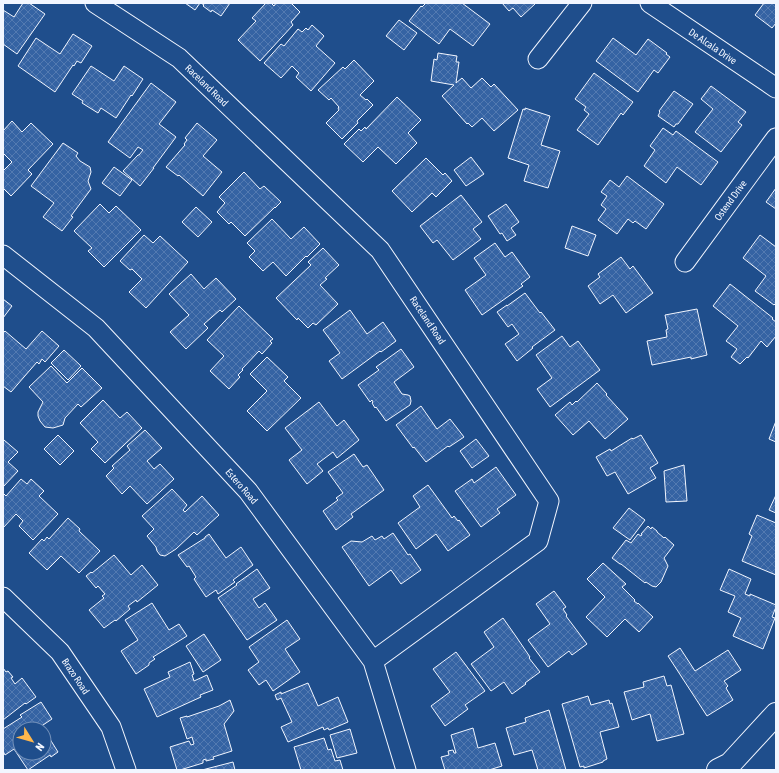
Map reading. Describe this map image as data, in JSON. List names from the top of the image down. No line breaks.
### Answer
{"streets":{"street":["De Alcala Drive","Raceland Road","Ostend Drive","Estero Road","Brazo Road"]},"crossings":[["Raceland Road","Estero Road"]],"north":"bottom right"}
